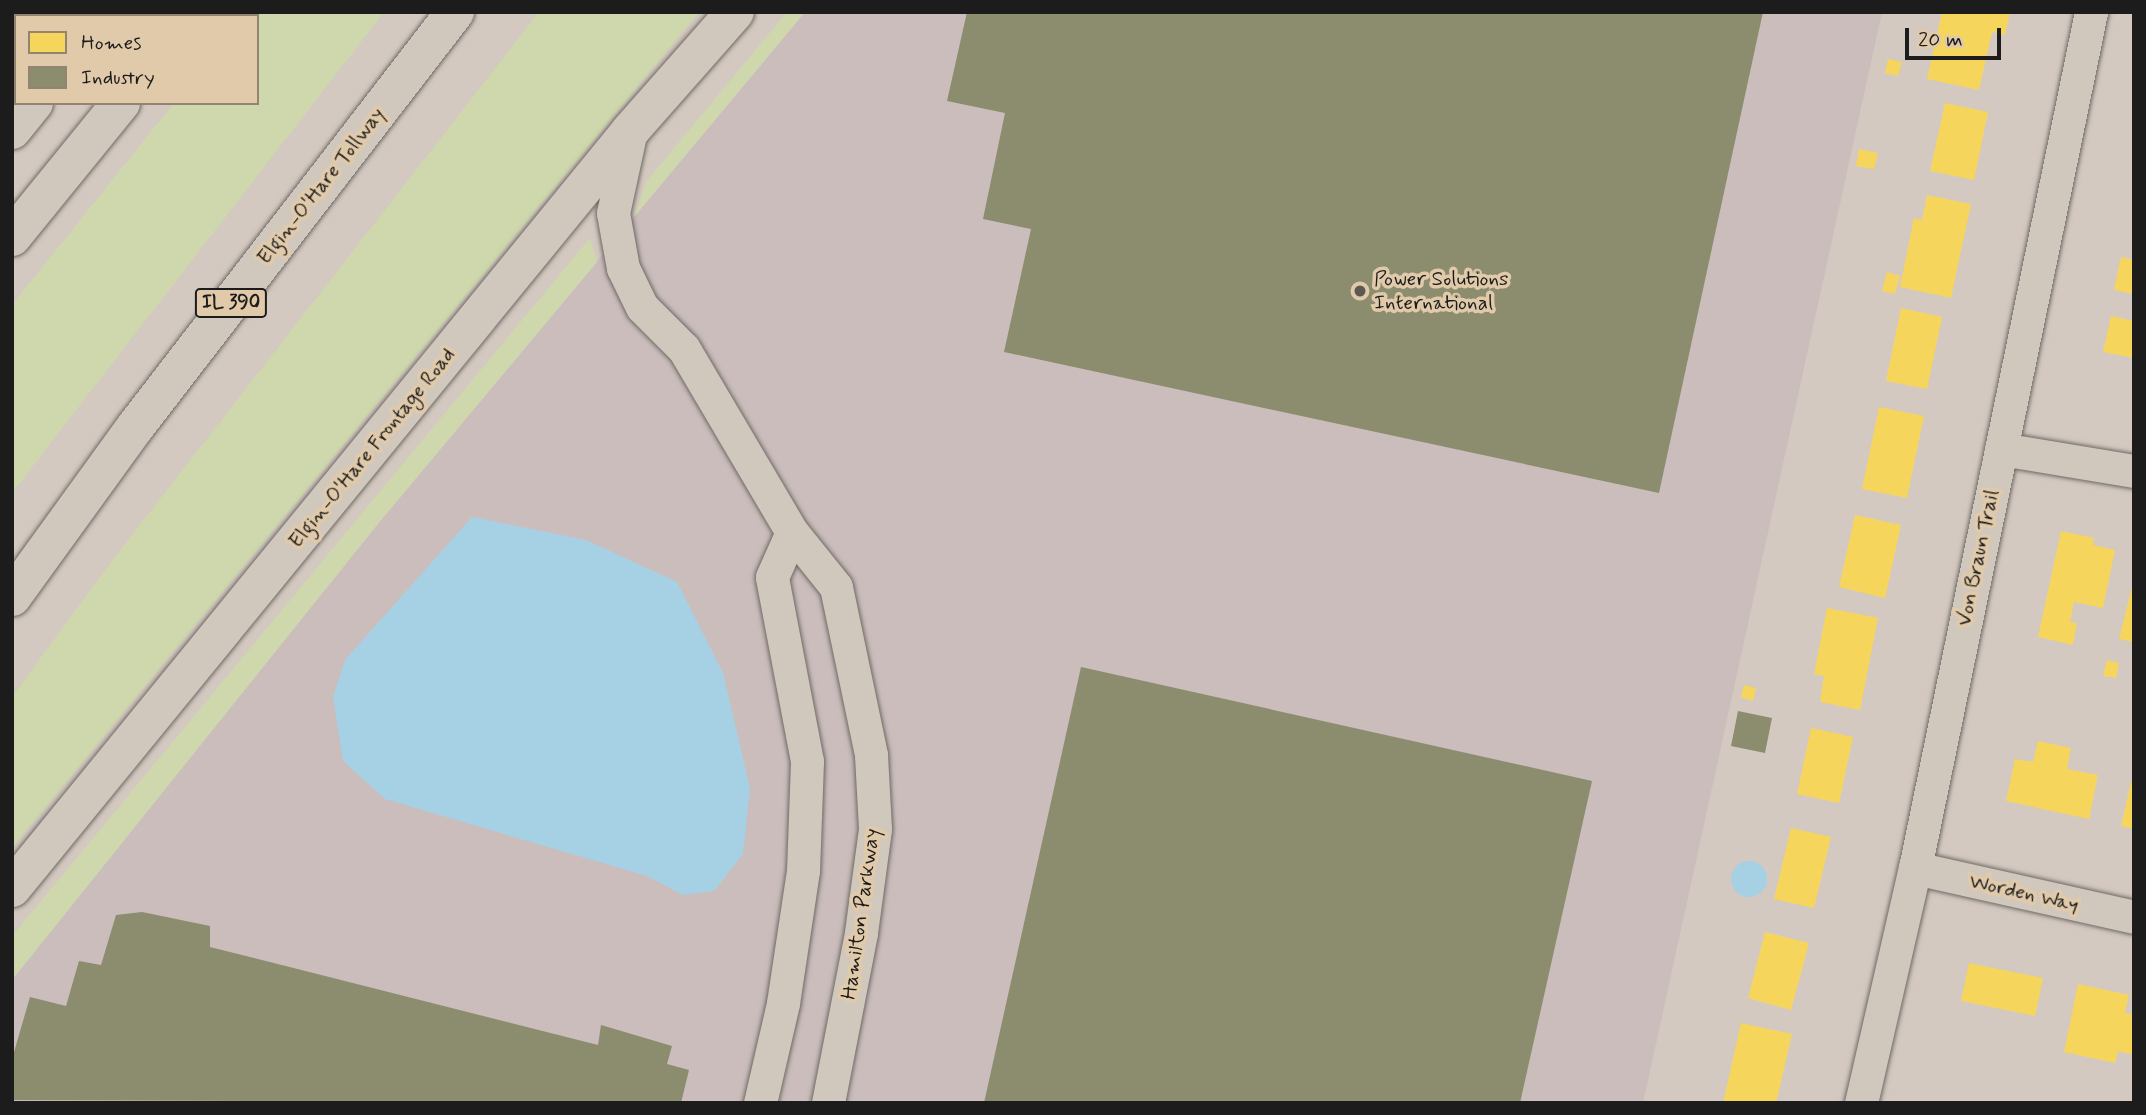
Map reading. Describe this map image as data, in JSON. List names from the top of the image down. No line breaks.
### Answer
{"streets":{"main road":["Elgin-O'Hare Tollway","IL 390","Elgin-O'Hare Frontage Road"],"street":["Von Braun Trail","Worden Way","Hamilton Parkway"]},"crossings":[["Elgin-O'Hare Frontage Road","Hamilton Parkway"],["Von Braun Trail","Worden Way"]],"places":["Power Solutions International"],"legend":["Homes","Industry"],"scale_bar":"20 m"}
